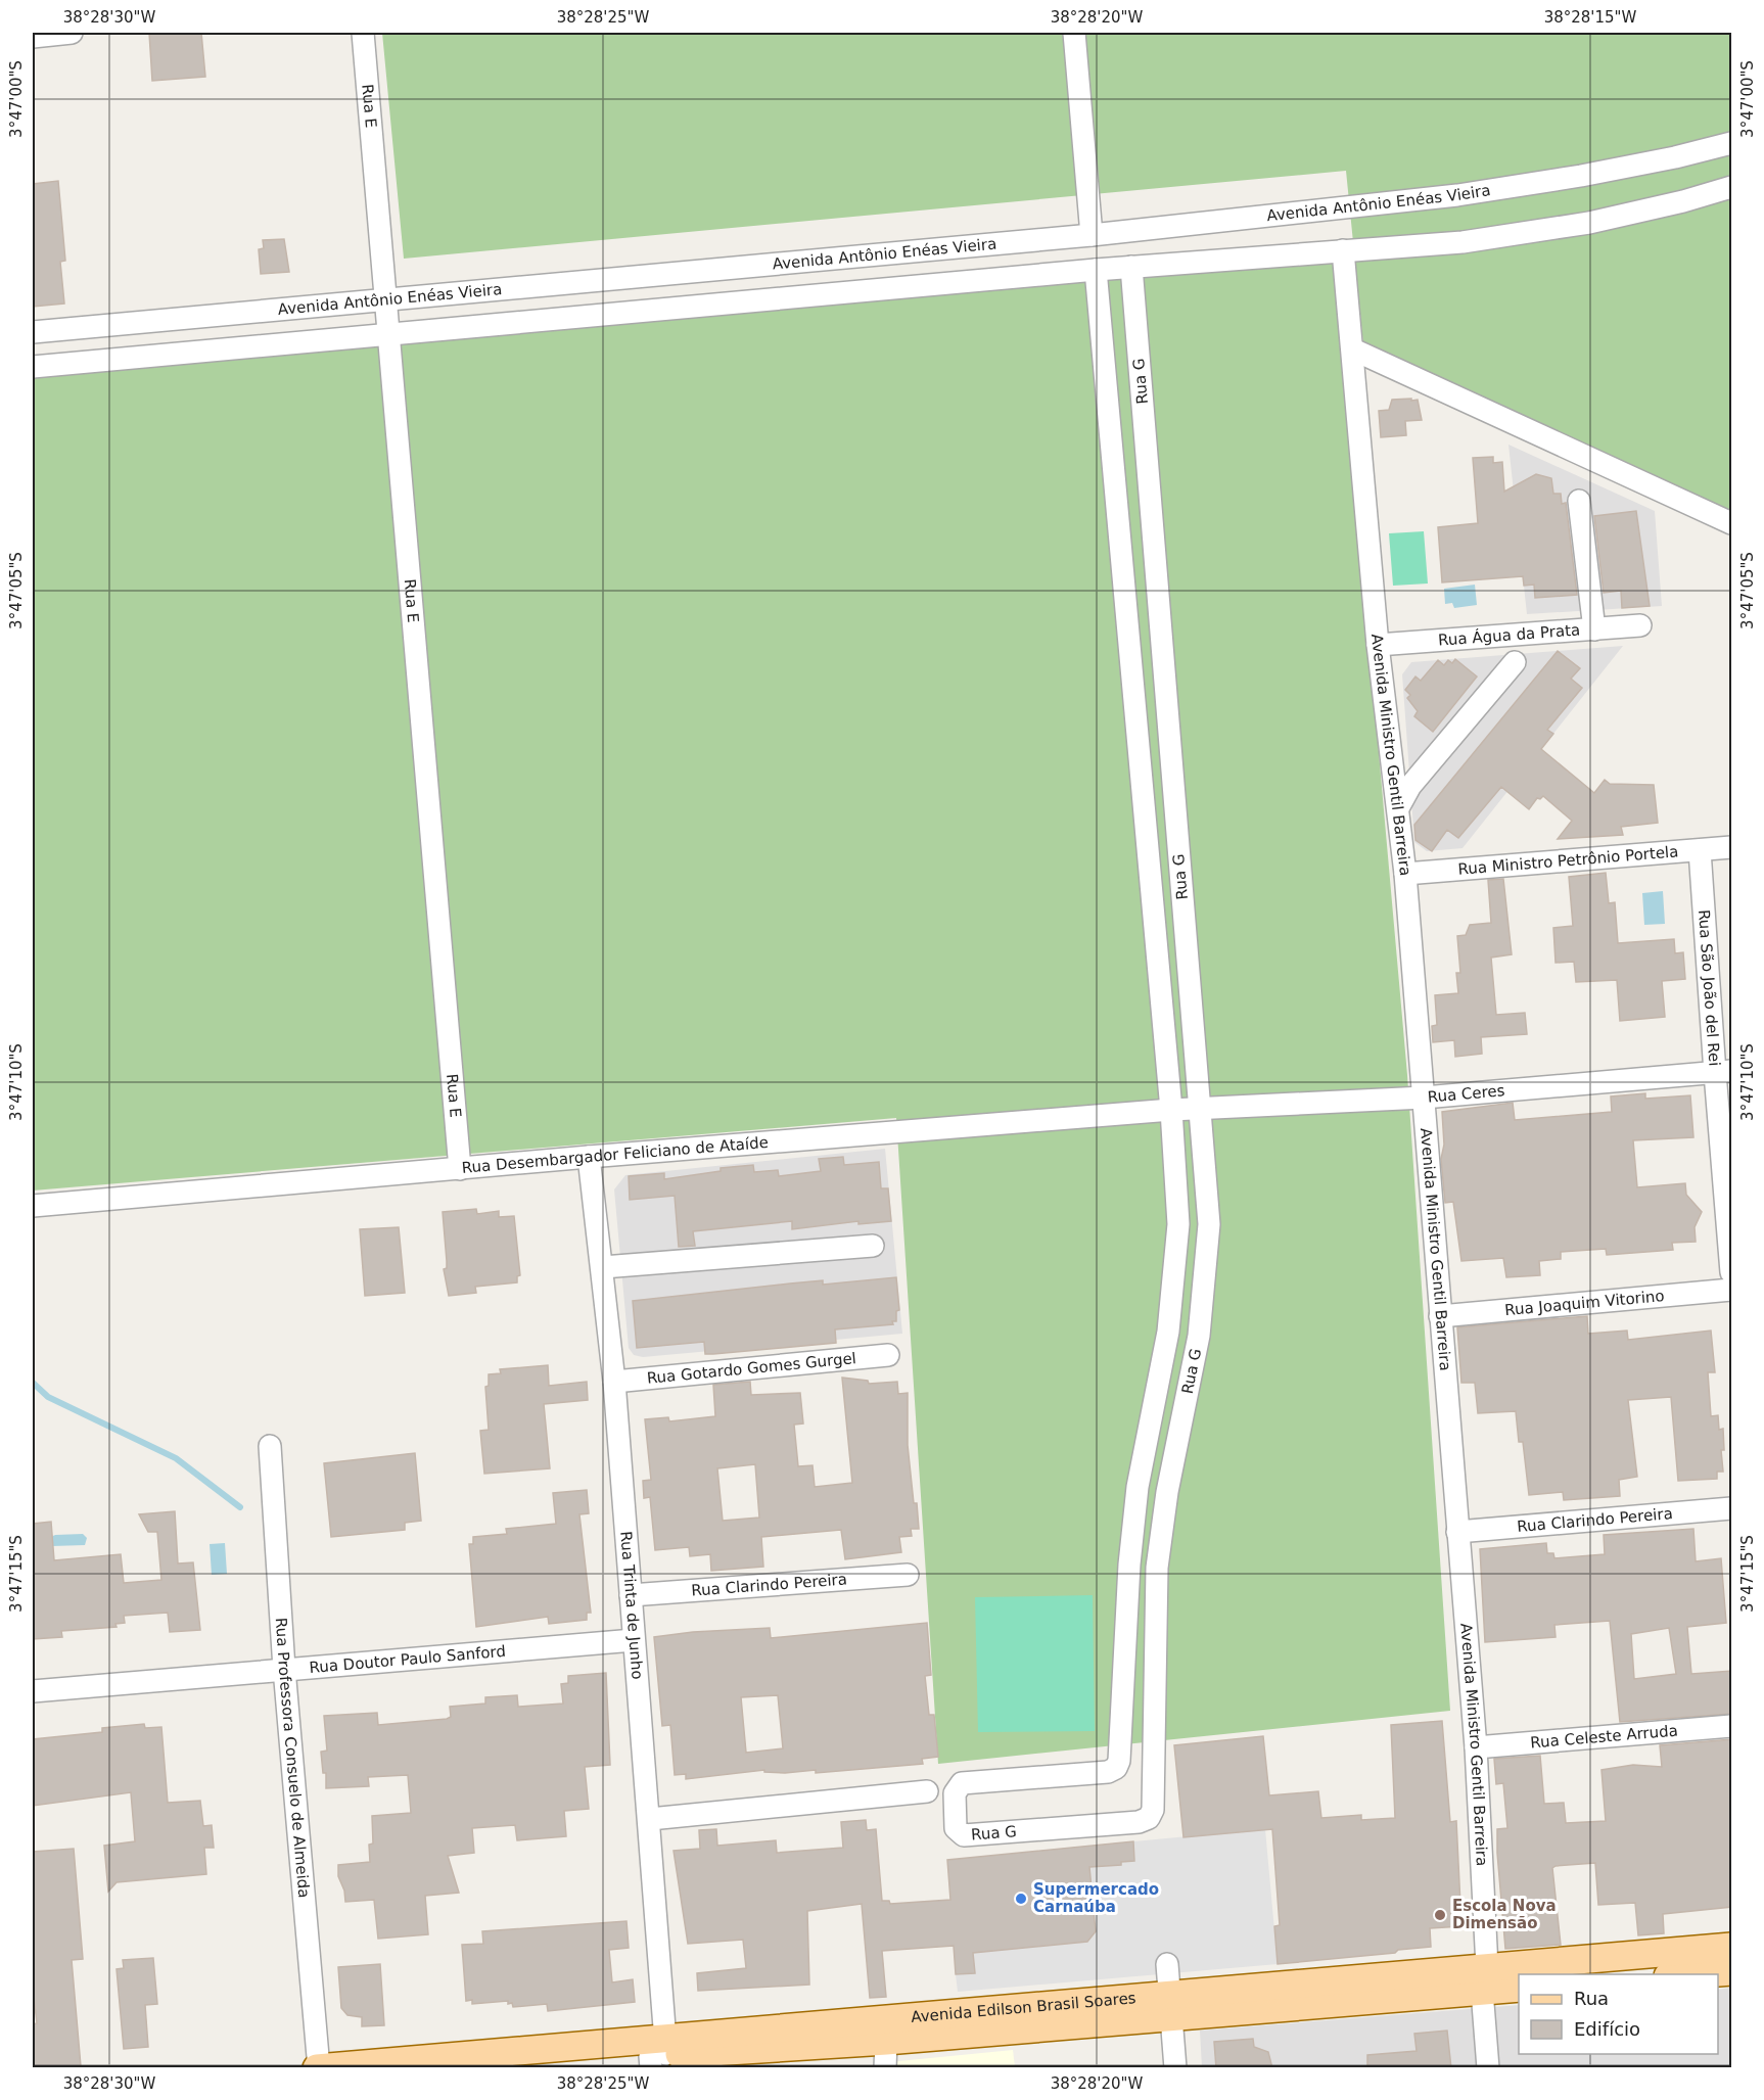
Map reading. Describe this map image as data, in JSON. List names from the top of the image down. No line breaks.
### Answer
{"streets":{"main road":["Avenida Edilson Brasil Soares"],"street":["Rua E","Avenida Antônio Enéas Vieira","Rua G","Rua Água da Prata","Avenida Ministro Gentil Barreira","Rua Ministro Petrônio Portela","Rua São João del Rei","Rua Ceres","Rua Desembargador Feliciano de Ataíde","Rua Joaquim Vitorino","Rua Gotardo Gomes Gurgel","Rua Clarindo Pereira","Rua Trinta de Junho","Rua Doutor Paulo Sanford","Rua Celeste Arruda","Rua Professora Consuelo de Almeida"]},"crossings":[["Rua E","Avenida Antônio Enéas Vieira"],["Rua E","Rua Desembargador Feliciano de Ataíde"],["Rua G","Rua Ceres"],["Rua G","Rua Desembargador Feliciano de Ataíde"],["Rua Água da Prata","Avenida Ministro Gentil Barreira"],["Avenida Ministro Gentil Barreira","Rua Ministro Petrônio Portela"],["Avenida Ministro Gentil Barreira","Rua Ceres"],["Avenida Ministro Gentil Barreira","Rua Joaquim Vitorino"],["Avenida Ministro Gentil Barreira","Rua Clarindo Pereira"],["Avenida Ministro Gentil Barreira","Rua Celeste Arruda"],["Avenida Ministro Gentil Barreira","Avenida Edilson Brasil Soares"],["Rua Ministro Petrônio Portela","Rua São João del Rei"],["Rua São João del Rei","Rua Ceres"],["Rua Ceres","Rua Desembargador Feliciano de Ataíde"],["Rua Desembargador Feliciano de Ataíde","Rua Trinta de Junho"],["Rua Gotardo Gomes Gurgel","Rua Trinta de Junho"],["Rua Clarindo Pereira","Rua Trinta de Junho"],["Rua Trinta de Junho","Rua Doutor Paulo Sanford"],["Rua Trinta de Junho","Avenida Edilson Brasil Soares"],["Rua Doutor Paulo Sanford","Rua Professora Consuelo de Almeida"],["Rua Professora Consuelo de Almeida","Avenida Edilson Brasil Soares"]],"places":["Supermercado Carnaúba","Escola Nova Dimensão"],"legend":["Rua","Edifício"],"coordinates":["38°28'30\"W","38°28'25\"W","38°28'20\"W","38°28'15\"W","3°47'00\"S","3°47'05\"S","3°47'10\"S","3°47'15\"S"]}
